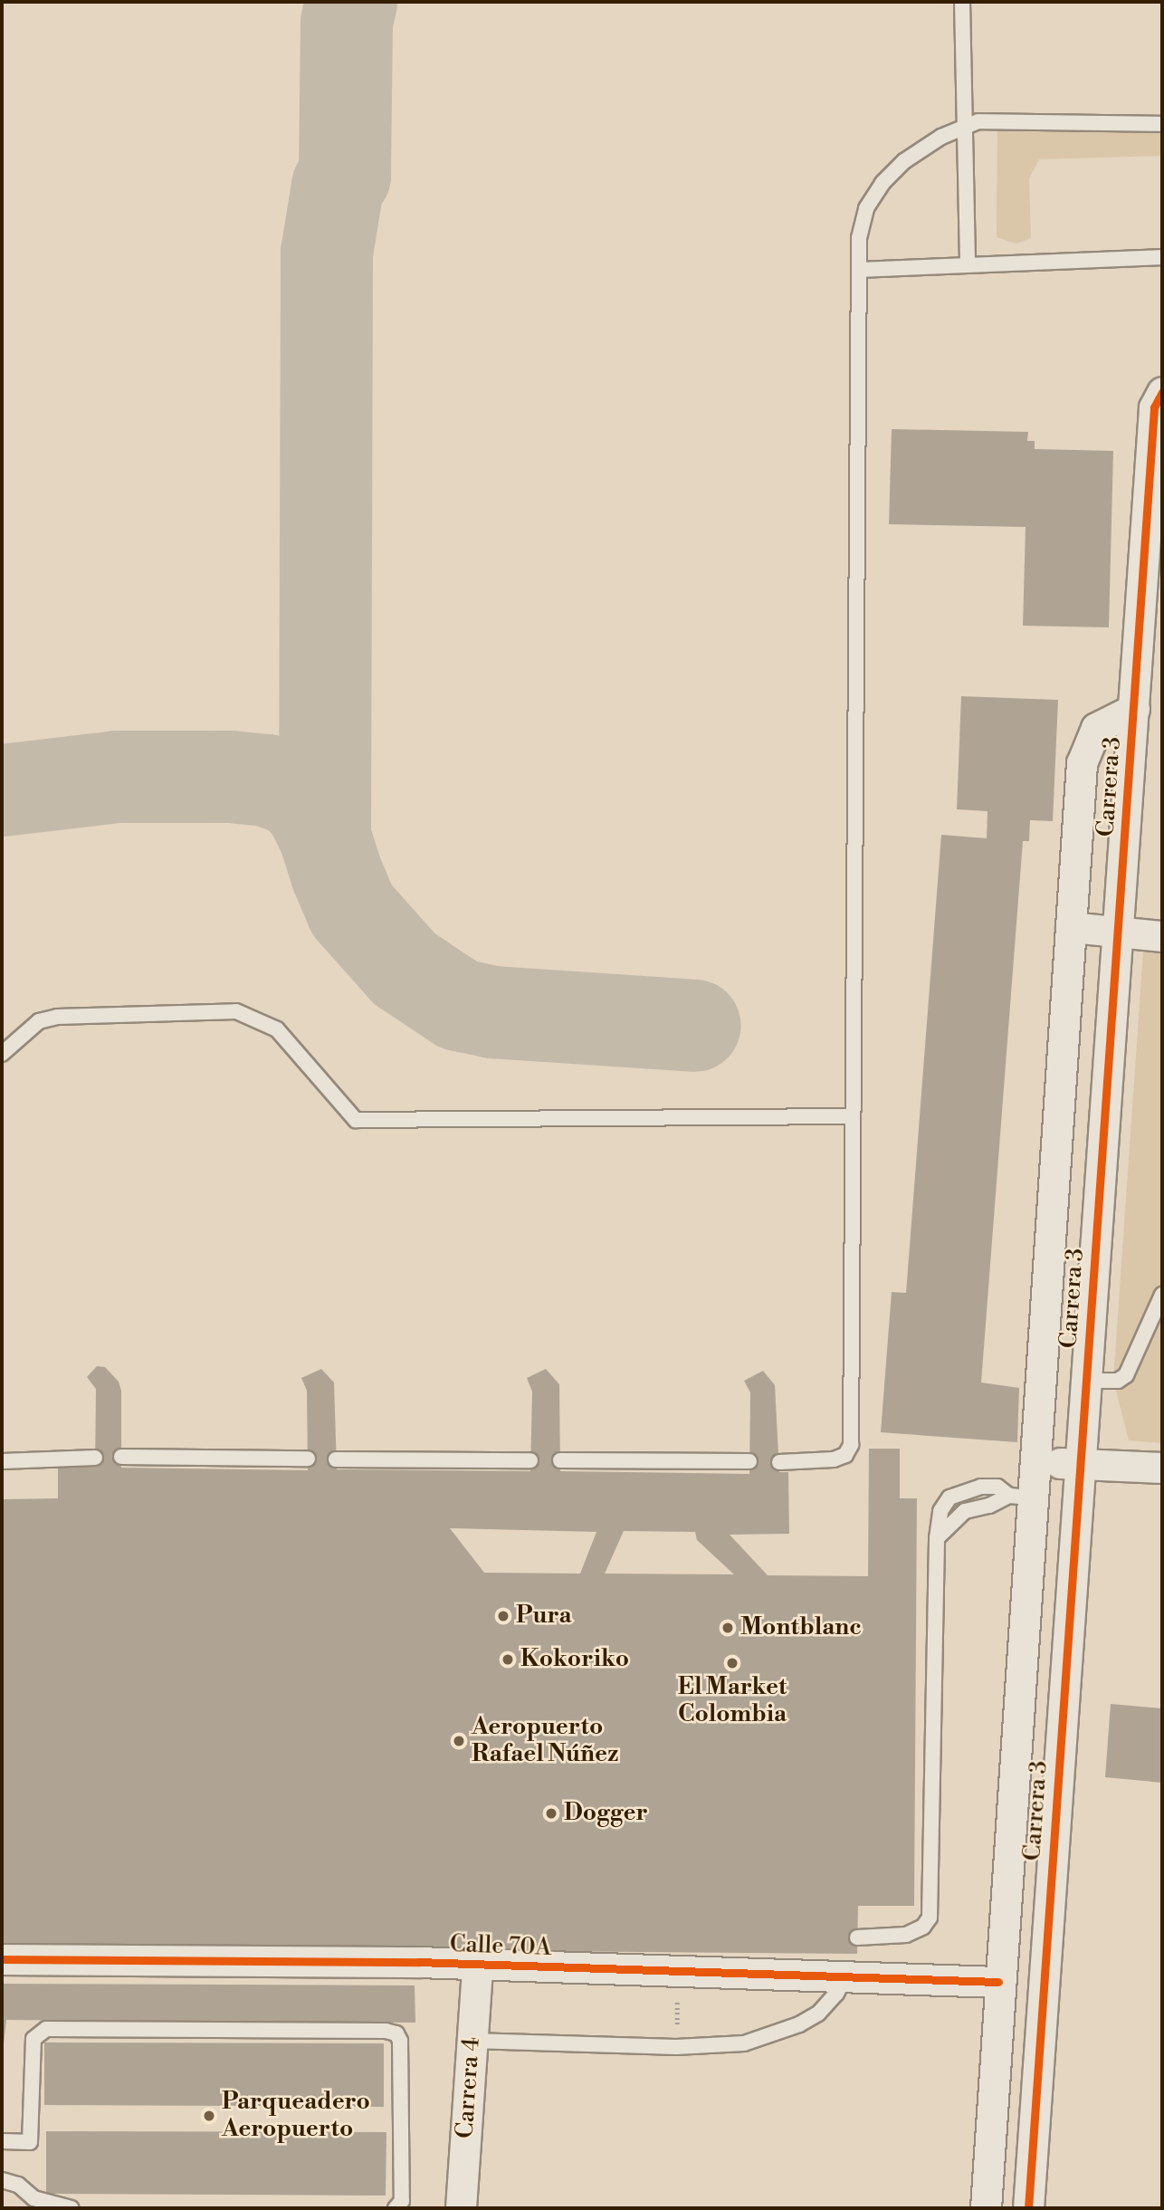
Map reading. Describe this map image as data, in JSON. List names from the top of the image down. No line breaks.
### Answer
{"streets":{"street":["Carrera 3","Calle 70A","Carrera 4"]},"crossings":[["Carrera 3","Calle 70A"],["Calle 70A","Carrera 4"]],"places":["Pura","Montblanc","Kokoriko","El Market Colombia","Aeropuerto Rafael Núñez","Dogger","Parqueadero Aeropuerto"]}
